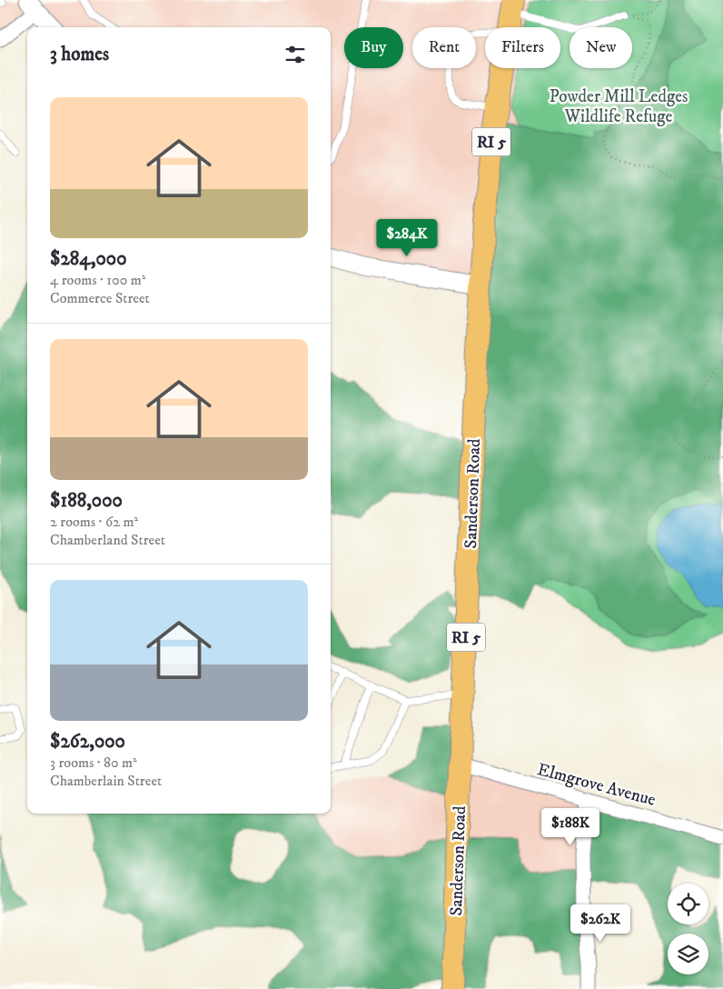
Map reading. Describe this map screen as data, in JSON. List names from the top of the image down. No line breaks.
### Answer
{"streets":{"main road":["RI 5","Sanderson Road"],"street":["Elmgrove Avenue"]},"crossings":[["Sanderson Road","Elmgrove Avenue"]],"parks":["Powder Mill Ledges Wildlife Refuge"],"page":{"chip":["Buy","Rent","Filters","New"],"heading":"3 homes","list":[{"name":"$284,000","note":"4 rooms · 100 m² · Commerce Street"},{"name":"$188,000","note":"2 rooms · 62 m² · Chamberland Street"},{"name":"$262,000","note":"3 rooms · 80 m² · Chamberlain Street"}],"price":["$284K","$188K","$262K"]}}
